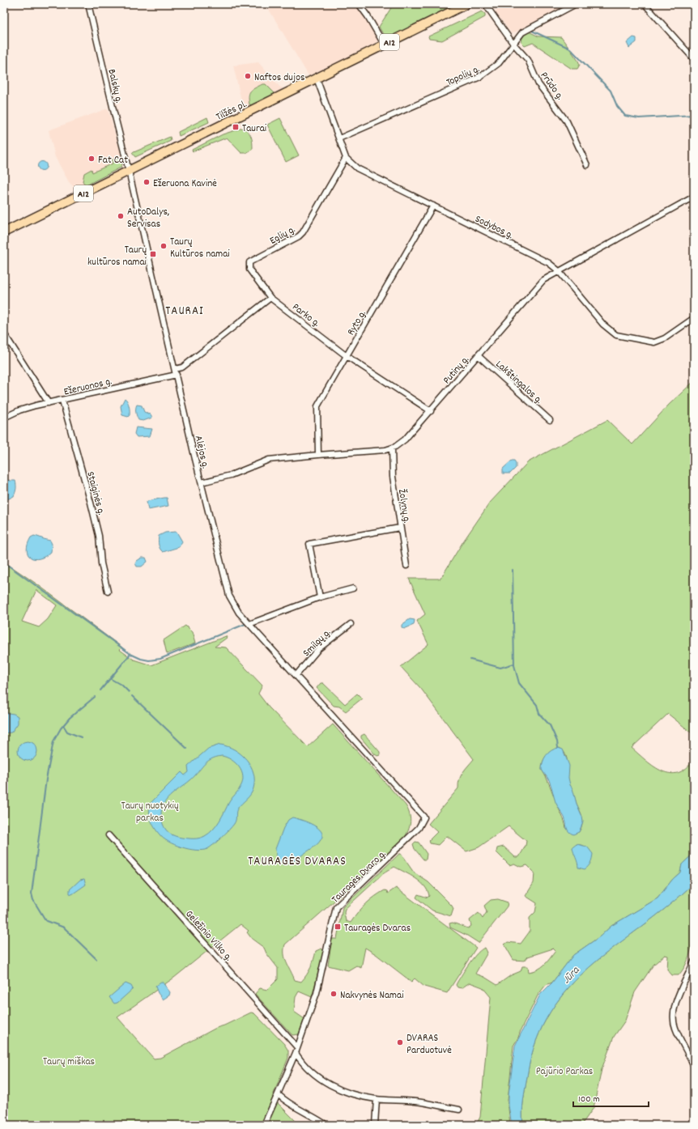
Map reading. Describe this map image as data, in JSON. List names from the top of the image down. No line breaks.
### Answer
{"streets":{"highway":["A12","Tilžės pl."],"street":["Topolių g.","Prūdo g.","Balskų g.","Sodybos g.","Eglių g.","Parko g.","Ryto g.","Putinų g.","Lakštingalos g.","Ežeruonos g.","Alėjos g.","Staiginės g.","Žolynų g.","Smilgų g.","Tauragės Dvaro g.","Geležinio Vilko g."]},"crossings":[["Topolių g.","Prūdo g."],["Topolių g.","Sodybos g."],["Balskų g.","Tilžės pl."],["Balskų g.","Alėjos g."],["Tilžės pl.","Sodybos g."],["Tilžės pl.","Alėjos g."],["Sodybos g.","Eglių g."],["Sodybos g.","Ryto g."],["Sodybos g.","Putinų g."],["Eglių g.","Parko g."],["Parko g.","Ryto g."],["Parko g.","Putinų g."],["Ryto g.","Putinų g."],["Putinų g.","Lakštingalos g."],["Putinų g.","Alėjos g."],["Putinų g.","Žolynų g."],["Ežeruonos g.","Alėjos g."],["Ežeruonos g.","Staiginės g."],["Alėjos g.","Tauragės Dvaro g."],["Smilgų g.","Tauragės Dvaro g."],["Tauragės Dvaro g.","Geležinio Vilko g."]],"districts":["TAURAI","TAURAGĖS DVARAS"],"water":["Jūra"],"parks":["Taurų nuotykių parkas","Taurų miškas","Pajūrio Parkas"],"places":{"other":["Naftos dujos","Fat Cat","Ežeruona Kavinė","AutoDalys, Servisas","Taurų Kultūros namai","Nakvynės Namai","DVARAS Parduotuvė"],"transit":["Taurai","Taurų kultūros namai","Tauragės Dvaras"]},"scale_bar":"100 m"}
